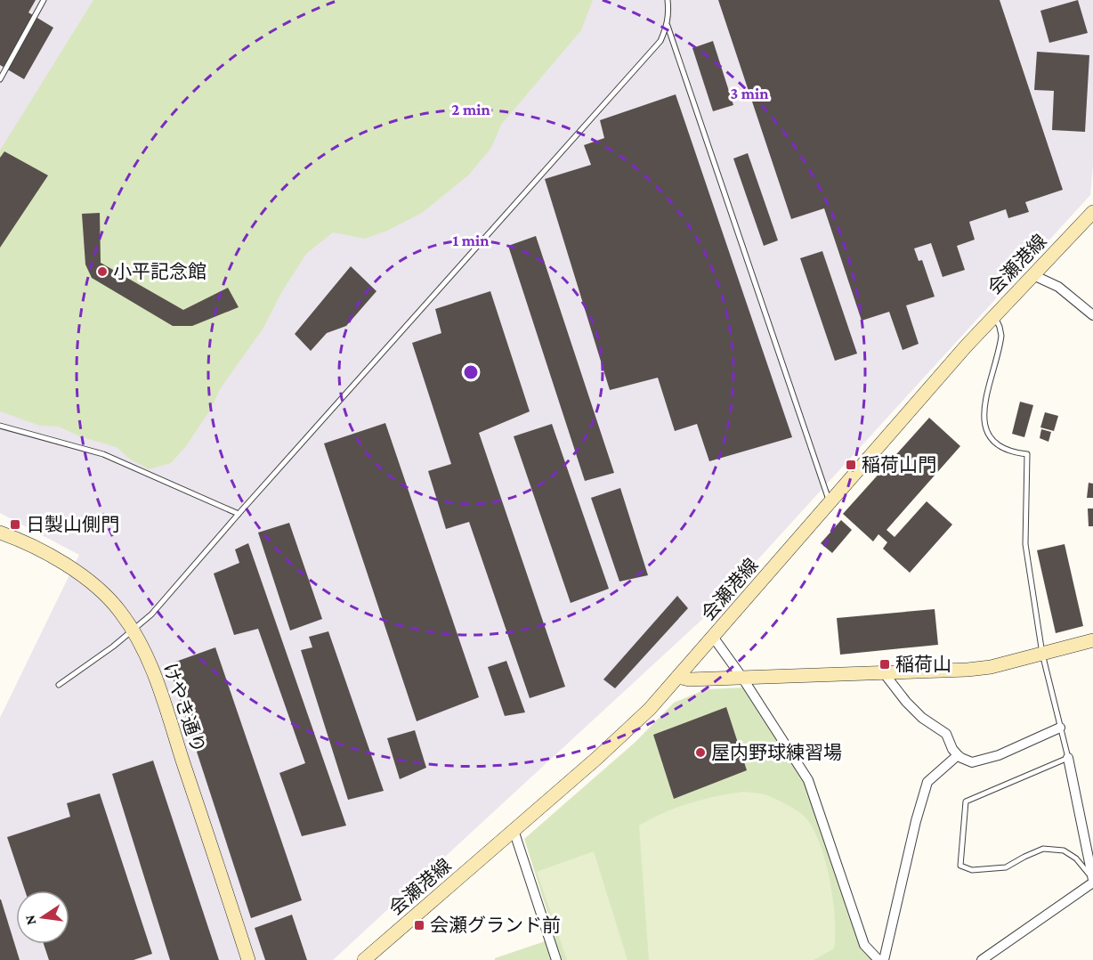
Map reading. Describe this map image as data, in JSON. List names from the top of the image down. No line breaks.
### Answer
{"streets":{"main road":["会瀬港線","けやき通り"]},"places":{"other":["小平記念館","屋内野球練習場"],"transit":["稲荷山門","日製山側門","稲荷山","会瀬グランド前"]},"north":"left","rings":["3 min","2 min","1 min"]}
